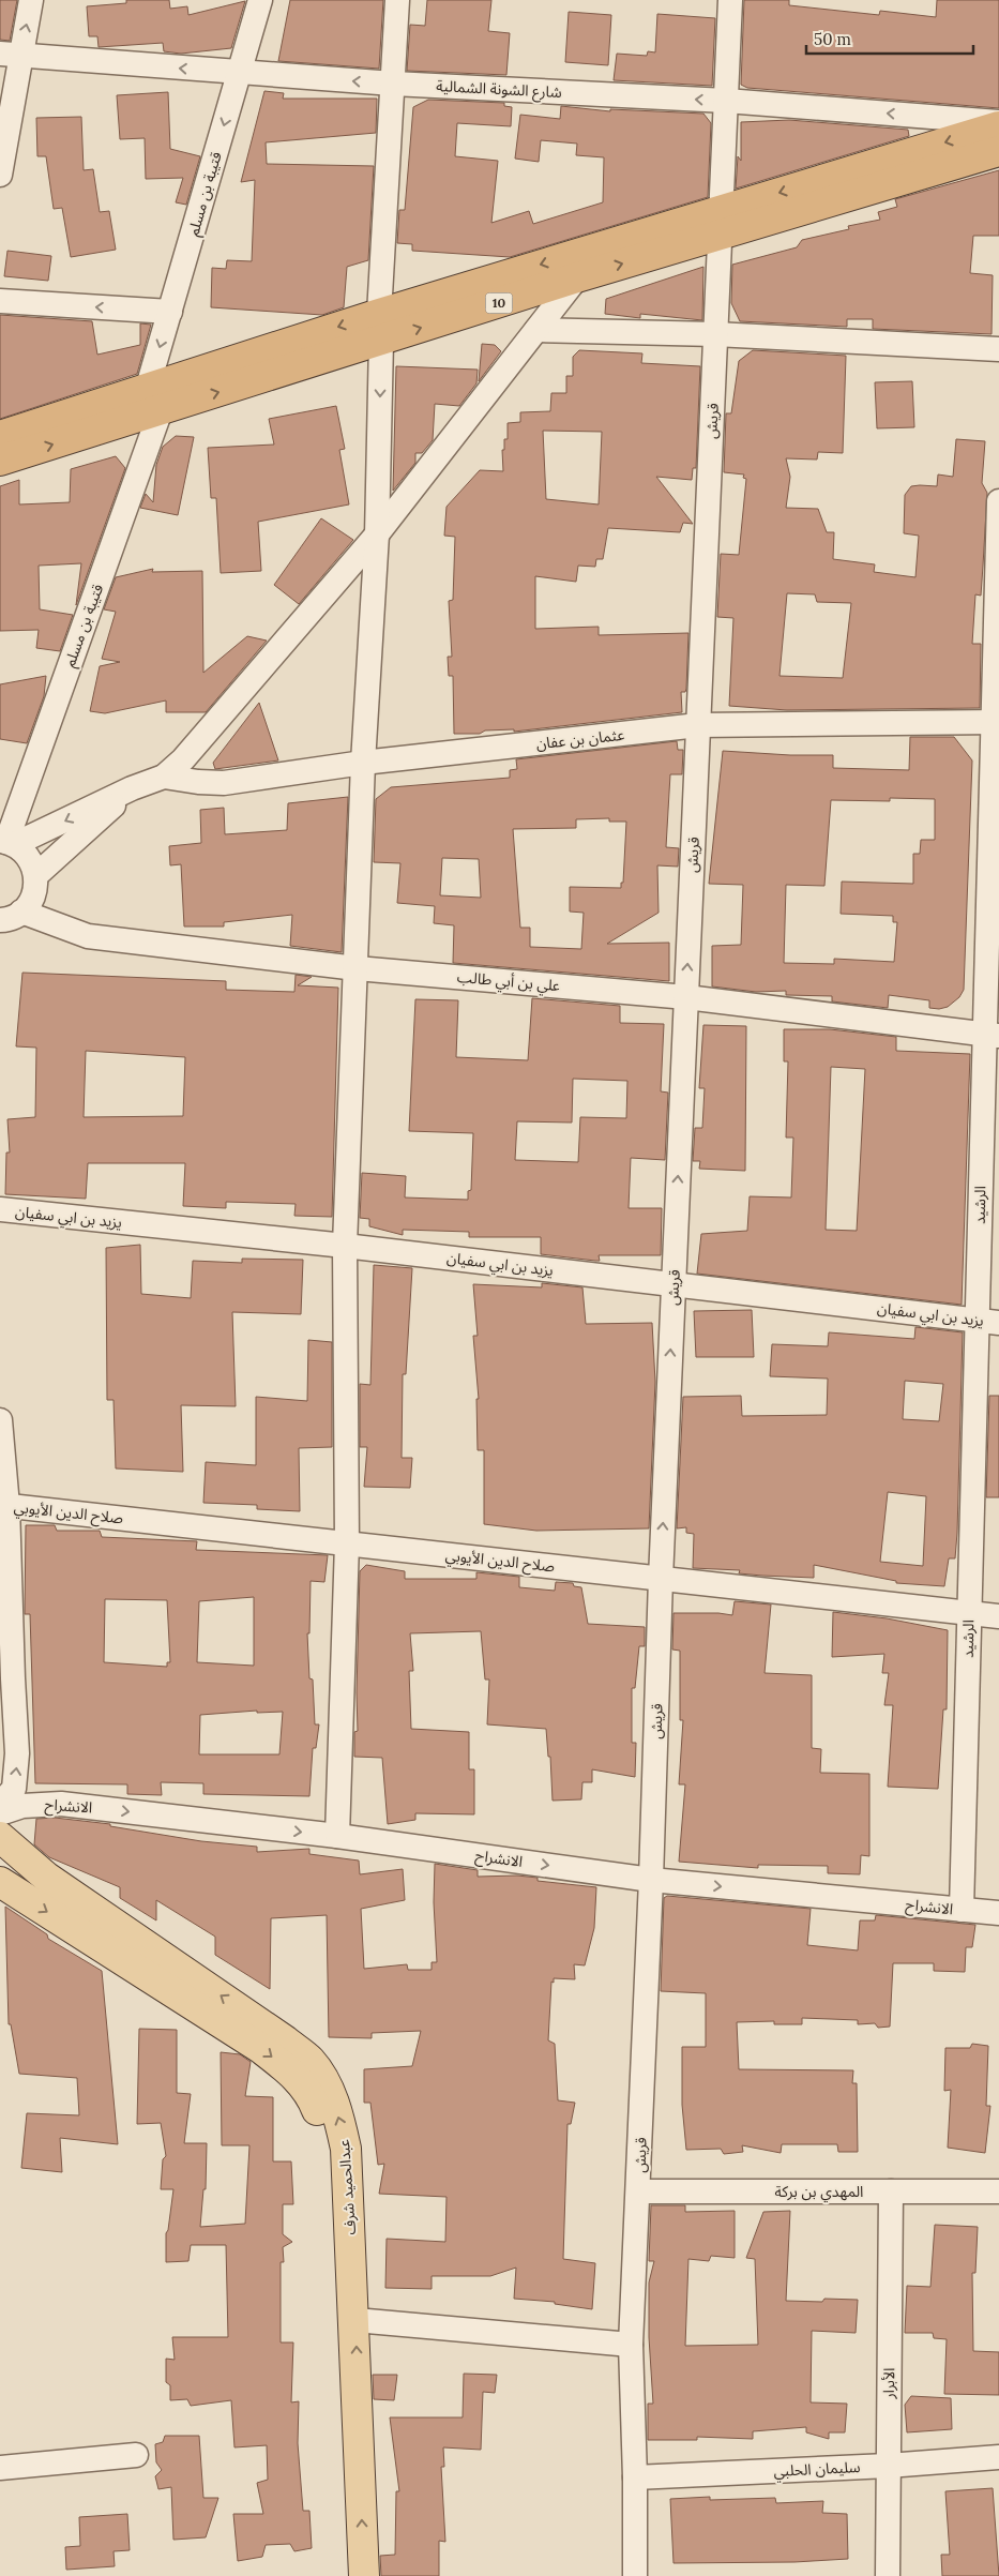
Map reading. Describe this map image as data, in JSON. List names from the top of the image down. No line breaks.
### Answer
{"streets":{"highway":["10"],"main road":["عبدالحميد شرف"],"street":["شارع الشونة الشمالية","قتيبة بن مسلم","قريش","عثمان بن عفان","علي بن أبي طالب","الرشيد","يزيد بن ابي سفيان","صلاح الدين الأيوبي","الانشراح","المهدي بن بركة","الأبرار","سليمان الحلبي"]},"crossings":[["شارع الشونة الشمالية","قتيبة بن مسلم"],["شارع الشونة الشمالية","قريش"],["قتيبة بن مسلم","10"],["10","قريش"],["قريش","عثمان بن عفان"],["قريش","علي بن أبي طالب"],["قريش","يزيد بن ابي سفيان"],["قريش","صلاح الدين الأيوبي"],["قريش","الانشراح"],["قريش","المهدي بن بركة"],["قريش","سليمان الحلبي"],["عثمان بن عفان","الرشيد"],["علي بن أبي طالب","الرشيد"],["الرشيد","يزيد بن ابي سفيان"],["الرشيد","صلاح الدين الأيوبي"],["الرشيد","الانشراح"],["المهدي بن بركة","الأبرار"],["الأبرار","سليمان الحلبي"]],"one_way":["شارع الشونة الشمالية","الانشراح"],"scale_bar":"50 m"}
